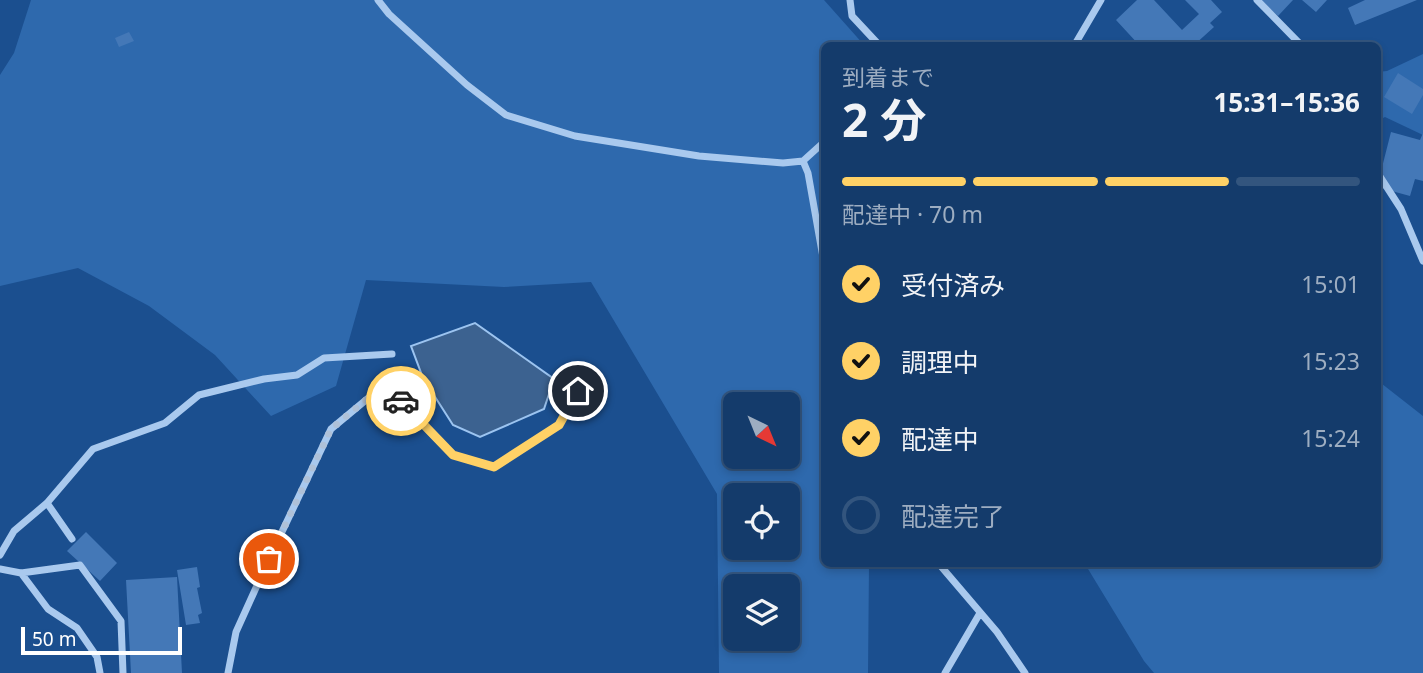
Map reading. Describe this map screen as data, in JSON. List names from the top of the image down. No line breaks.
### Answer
{"scale_bar":"50 m","north":"bottom right","page":{"heading":["2 分","到着まで","15:31–15:36"],"bar":"配達中 · 70 m","list":[["受付済み","15:01"],["調理中","15:23"],["配達中","15:24"],"配達完了"],"scale":"50 m"}}
